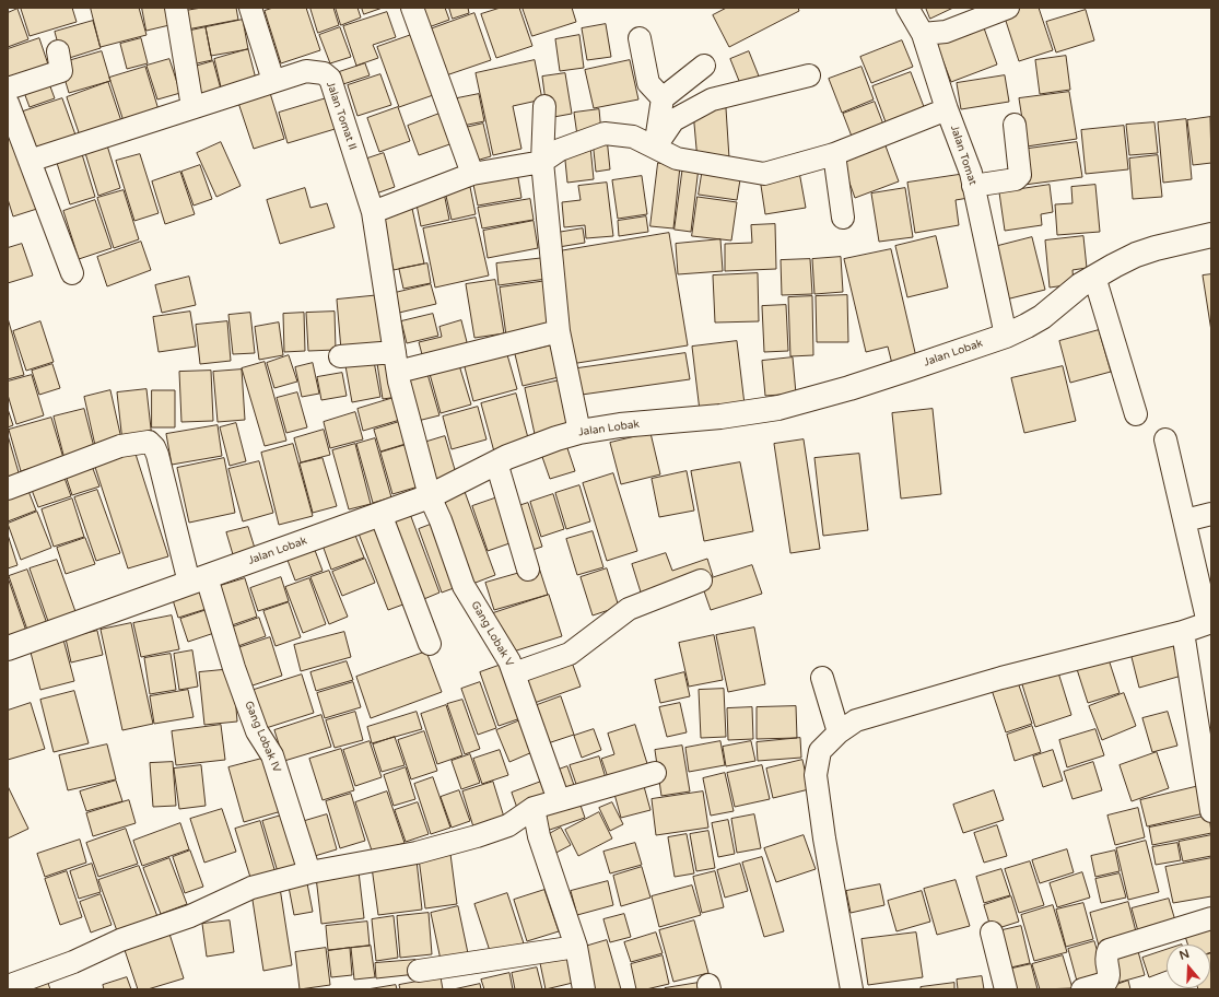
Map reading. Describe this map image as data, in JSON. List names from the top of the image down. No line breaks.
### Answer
{"streets":{"street":["Jalan Tomat II","Jalan Tomat","Jalan Lobak","Gang Lobak V","Gang Lobak IV"]},"crossings":[["Jalan Tomat II","Jalan Lobak"],["Jalan Tomat II","Gang Lobak V"],["Jalan Tomat","Jalan Lobak"],["Jalan Lobak","Gang Lobak V"],["Jalan Lobak","Gang Lobak IV"]],"north":"top"}
